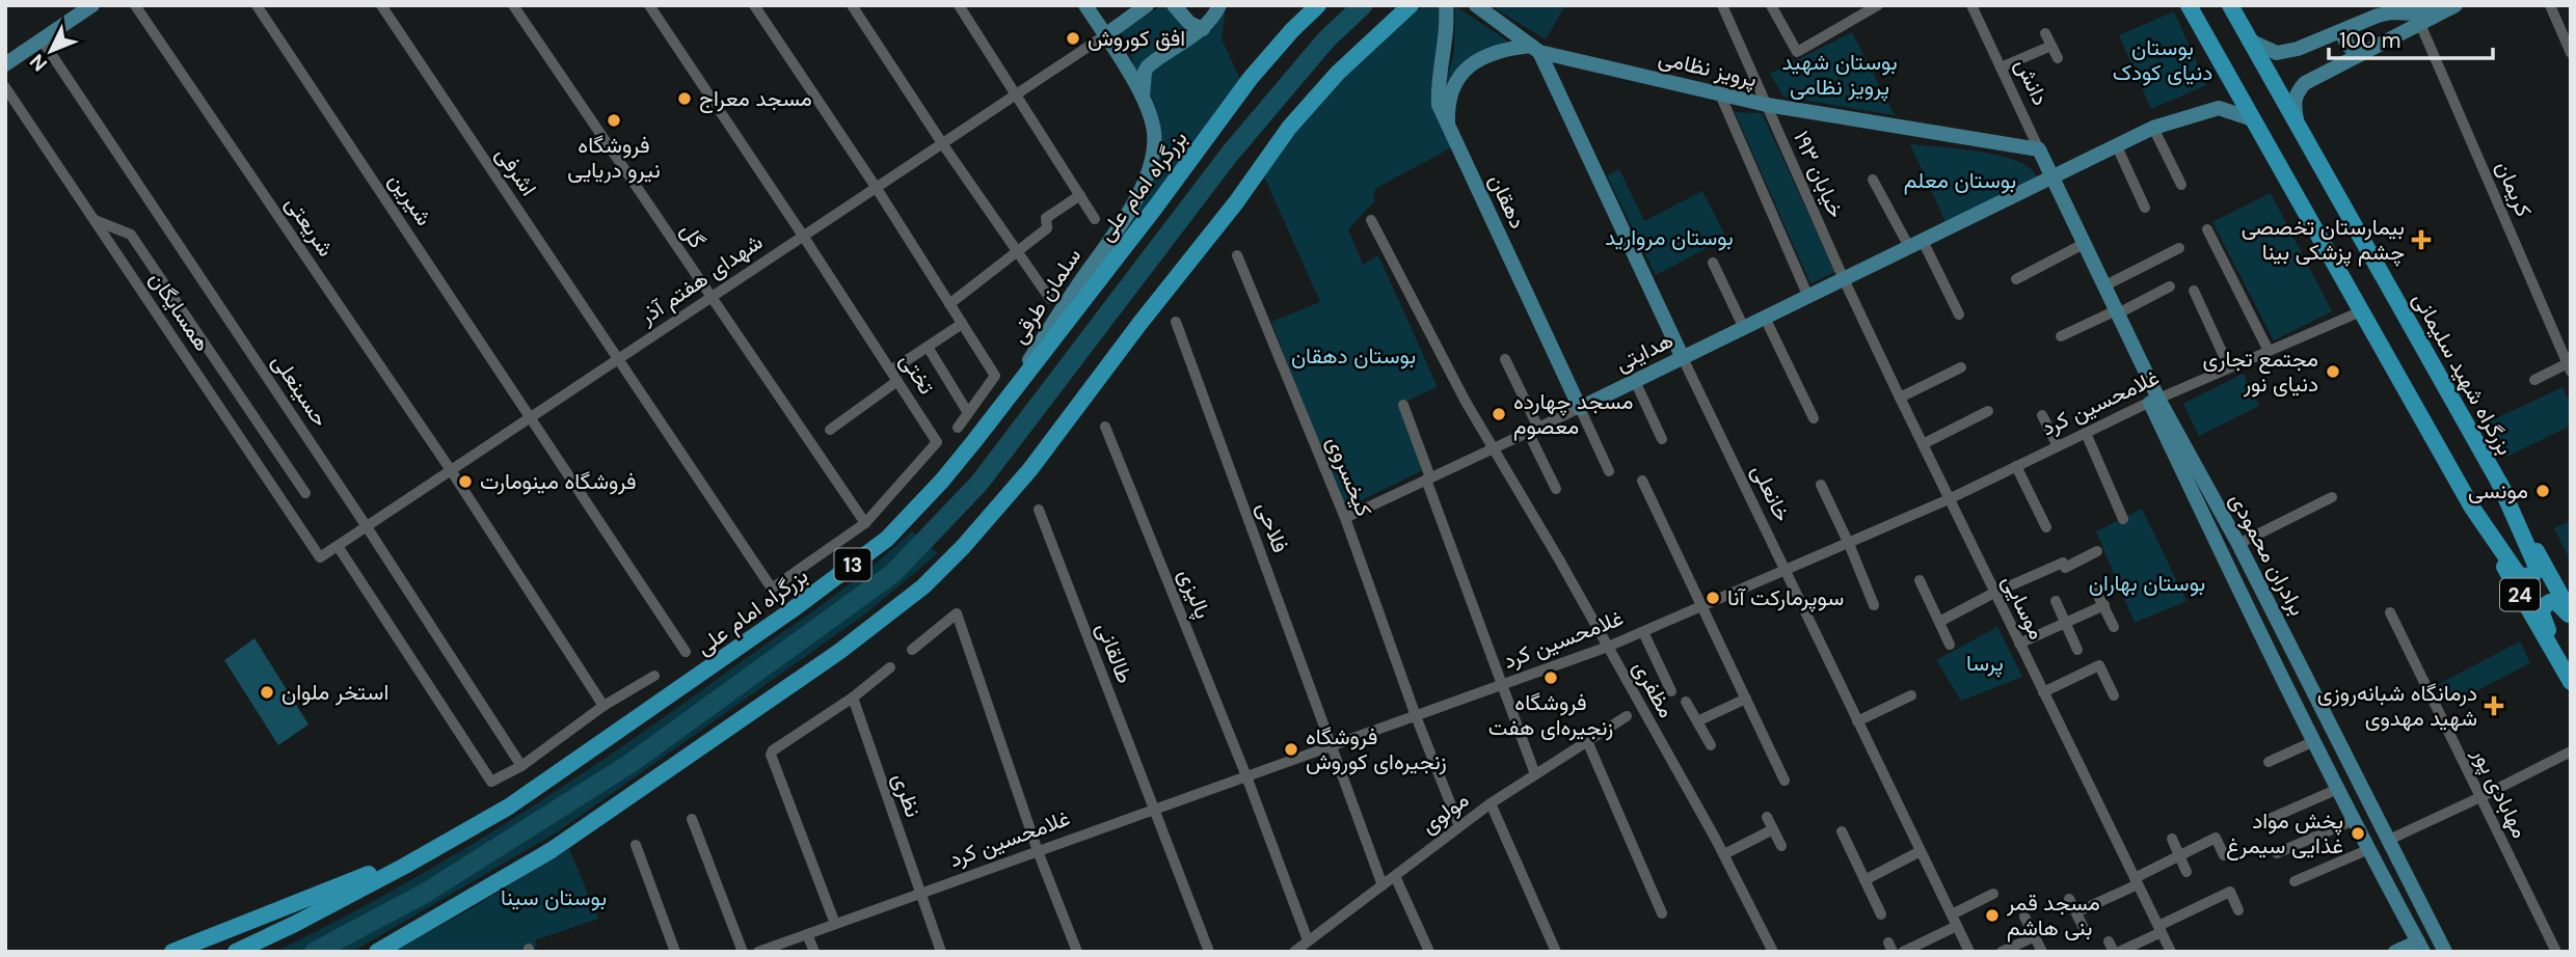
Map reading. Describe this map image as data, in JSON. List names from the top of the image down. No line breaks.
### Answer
{"streets":{"highway":["بزرگراه امام علی","بزرگراه شهید سلیمانی","13","24"],"main road":["پرویز نظامی","دانش","دهقان","سلمان طرقی","هدایتی","خانعلی","برادران محمودی"],"street":["اشرفی","خیابان ۱۹۳","کریمان","شیرین","شریعتی","گل","شهدای هفتم آذر","همسایگان","تختی","حسینعلی","غلامحسین کرد","کیخسروی","فلاحی","پالیزی","موسایی","طالقانی","مظفری","مهابادی پور","نظری","مولوی"]},"crossings":[["پرویز نظامی","دانش"],["پرویز نظامی","خیابان ۱۹۳"],["پرویز نظامی","خانعلی"],["دانش","هدایتی"],["اشرفی","گل"],["اشرفی","شهدای هفتم آذر"],["اشرفی","تختی"],["خیابان ۱۹۳","هدایتی"],["خیابان ۱۹۳","موسایی"],["بزرگراه امام علی","سلمان طرقی"],["شیرین","شهدای هفتم آذر"],["دهقان","هدایتی"],["شریعتی","شهدای هفتم آذر"],["گل","شهدای هفتم آذر"],["گل","تختی"],["شهدای هفتم آذر","سلمان طرقی"],["شهدای هفتم آذر","همسایگان"],["شهدای هفتم آذر","تختی"],["شهدای هفتم آذر","حسینعلی"],["هدایتی","غلامحسین کرد"],["هدایتی","کیخسروی"],["هدایتی","خانعلی"],["هدایتی","برادران محمودی"],["هدایتی","24"],["هدایتی","موسایی"],["هدایتی","مظفری"],["غلامحسین کرد","کیخسروی"],["غلامحسین کرد","خانعلی"],["غلامحسین کرد","فلاحی"],["غلامحسین کرد","برادران محمودی"],["غلامحسین کرد","پالیزی"],["غلامحسین کرد","24"],["غلامحسین کرد","موسایی"],["غلامحسین کرد","طالقانی"],["غلامحسین کرد","مظفری"],["غلامحسین کرد","نظری"],["کیخسروی","مولوی"],["فلاحی","مولوی"],["پالیزی","مولوی"]],"parks":["بوستان دنیای کودک","بوستان شهید پرویز نظامی","بوستان معلم","بوستان مروارید","بوستان دهقان","بوستان بهاران","پرسا","بوستان سینا"],"places":{"other":["افق کوروش","مسجد معراج","فروشگاه نیرو دریایی","مجتمع تجاری دنیای نور","مسجد چهارده معصوم","فروشگاه مینومارت","مونسی","سوپرمارکت آنا","فروشگاه زنجیره‌ای هفت","استخر ملوان","فروشگاه زنجیره‌ای کوروش","پخش مواد غذایی سیمرغ","مسجد قمر بنی هاشم"],"health":["بیمارستان تخصصی چشم پزشکی بینا","درمانگاه شبانه‌روزی شهید مهدوی"]},"scale_bar":"100 m","north":"bottom left"}
